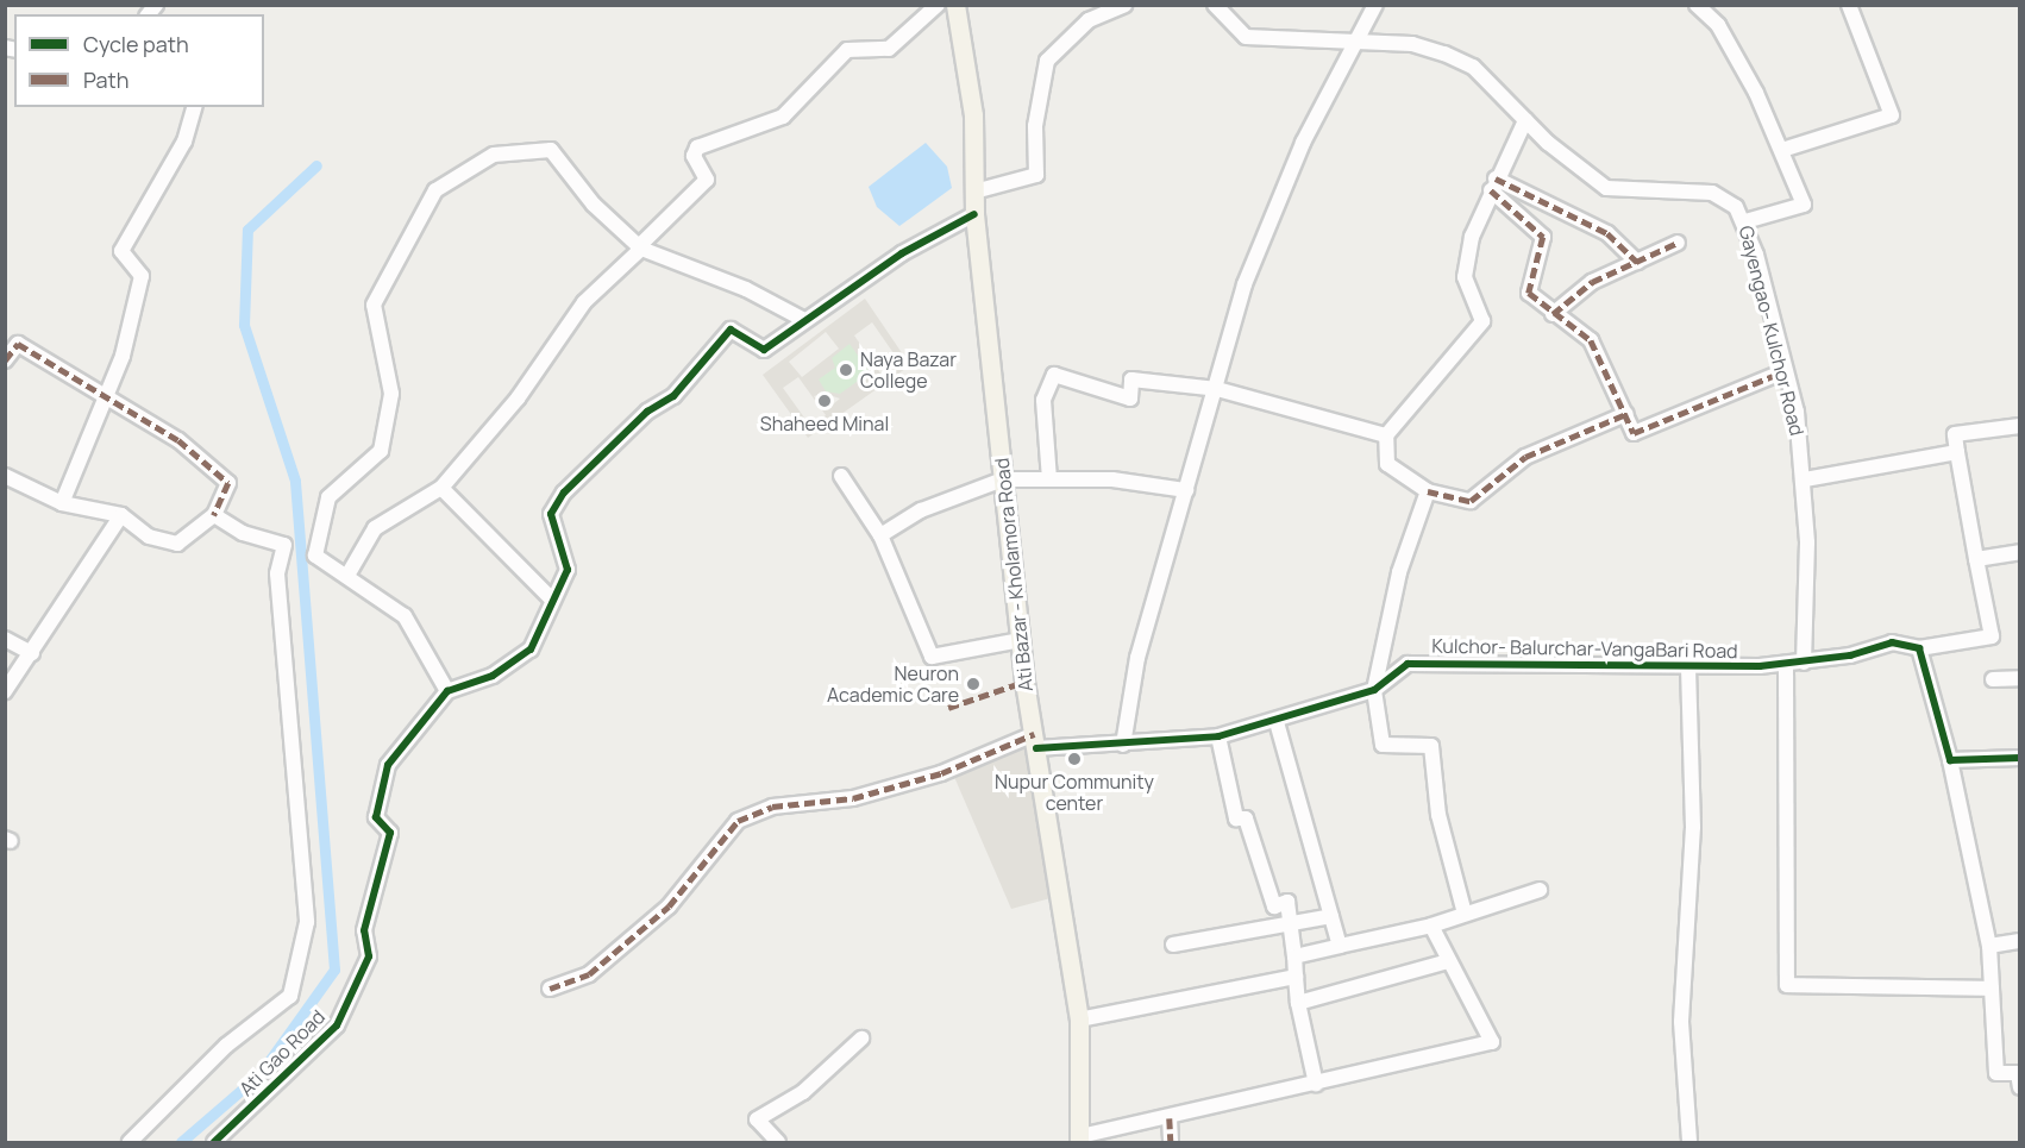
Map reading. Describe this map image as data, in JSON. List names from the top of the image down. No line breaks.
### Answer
{"streets":{"main road":["Ati Bazar - Kholamora Road"],"street":["Gayengao- Kulchor Road","Kulchor- Balurchar-VangaBari Road","Ati Gao Road"]},"crossings":[["Gayengao- Kulchor Road","Kulchor- Balurchar-VangaBari Road"],["Ati Bazar - Kholamora Road","Kulchor- Balurchar-VangaBari Road"]],"places":["Naya Bazar College","Shaheed Minal","Neuron Academic Care","Nupur Community center"],"legend":["Cycle path","Path"]}
